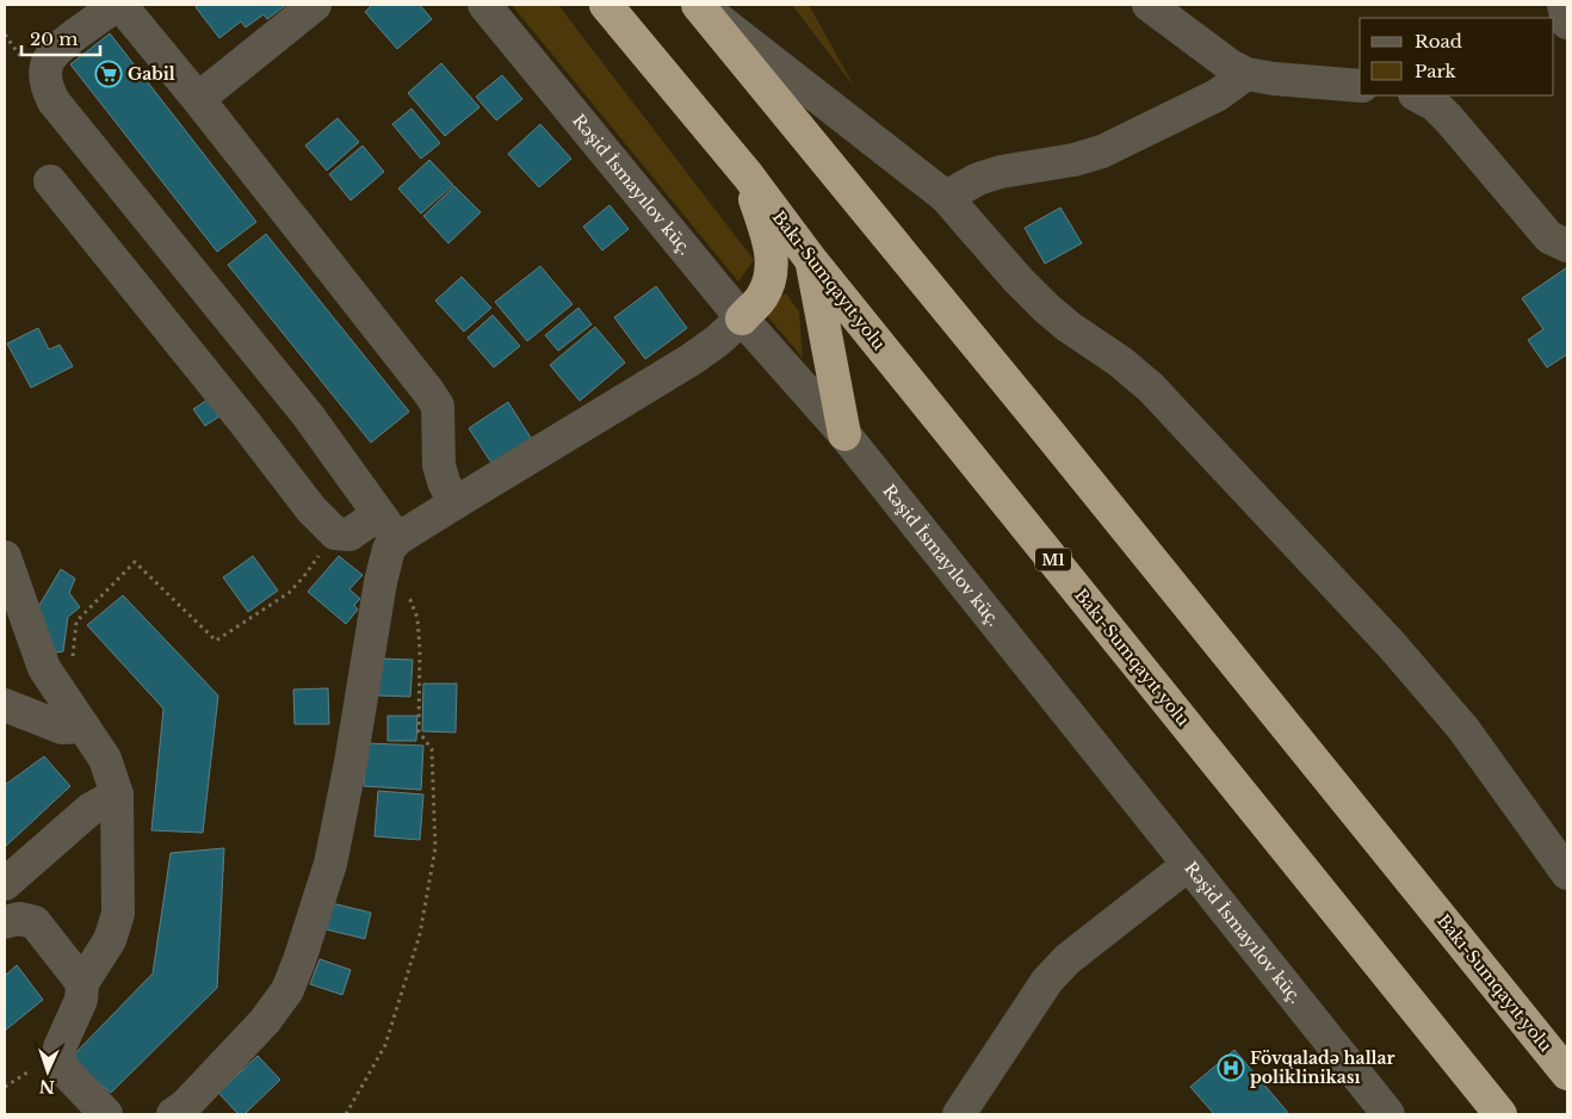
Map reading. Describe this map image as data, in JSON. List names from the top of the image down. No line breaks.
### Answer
{"streets":{"highway":["Bakı-Sumqayıt yolu","M1"],"street":["Rəşid İsmayılov küç."]},"places":{"supermarket":["Gabil"],"hospital":["Fövqaladə hallar poliklinikası"]},"legend":["Road","Park"],"scale_bar":"20 m","north":"bottom"}
